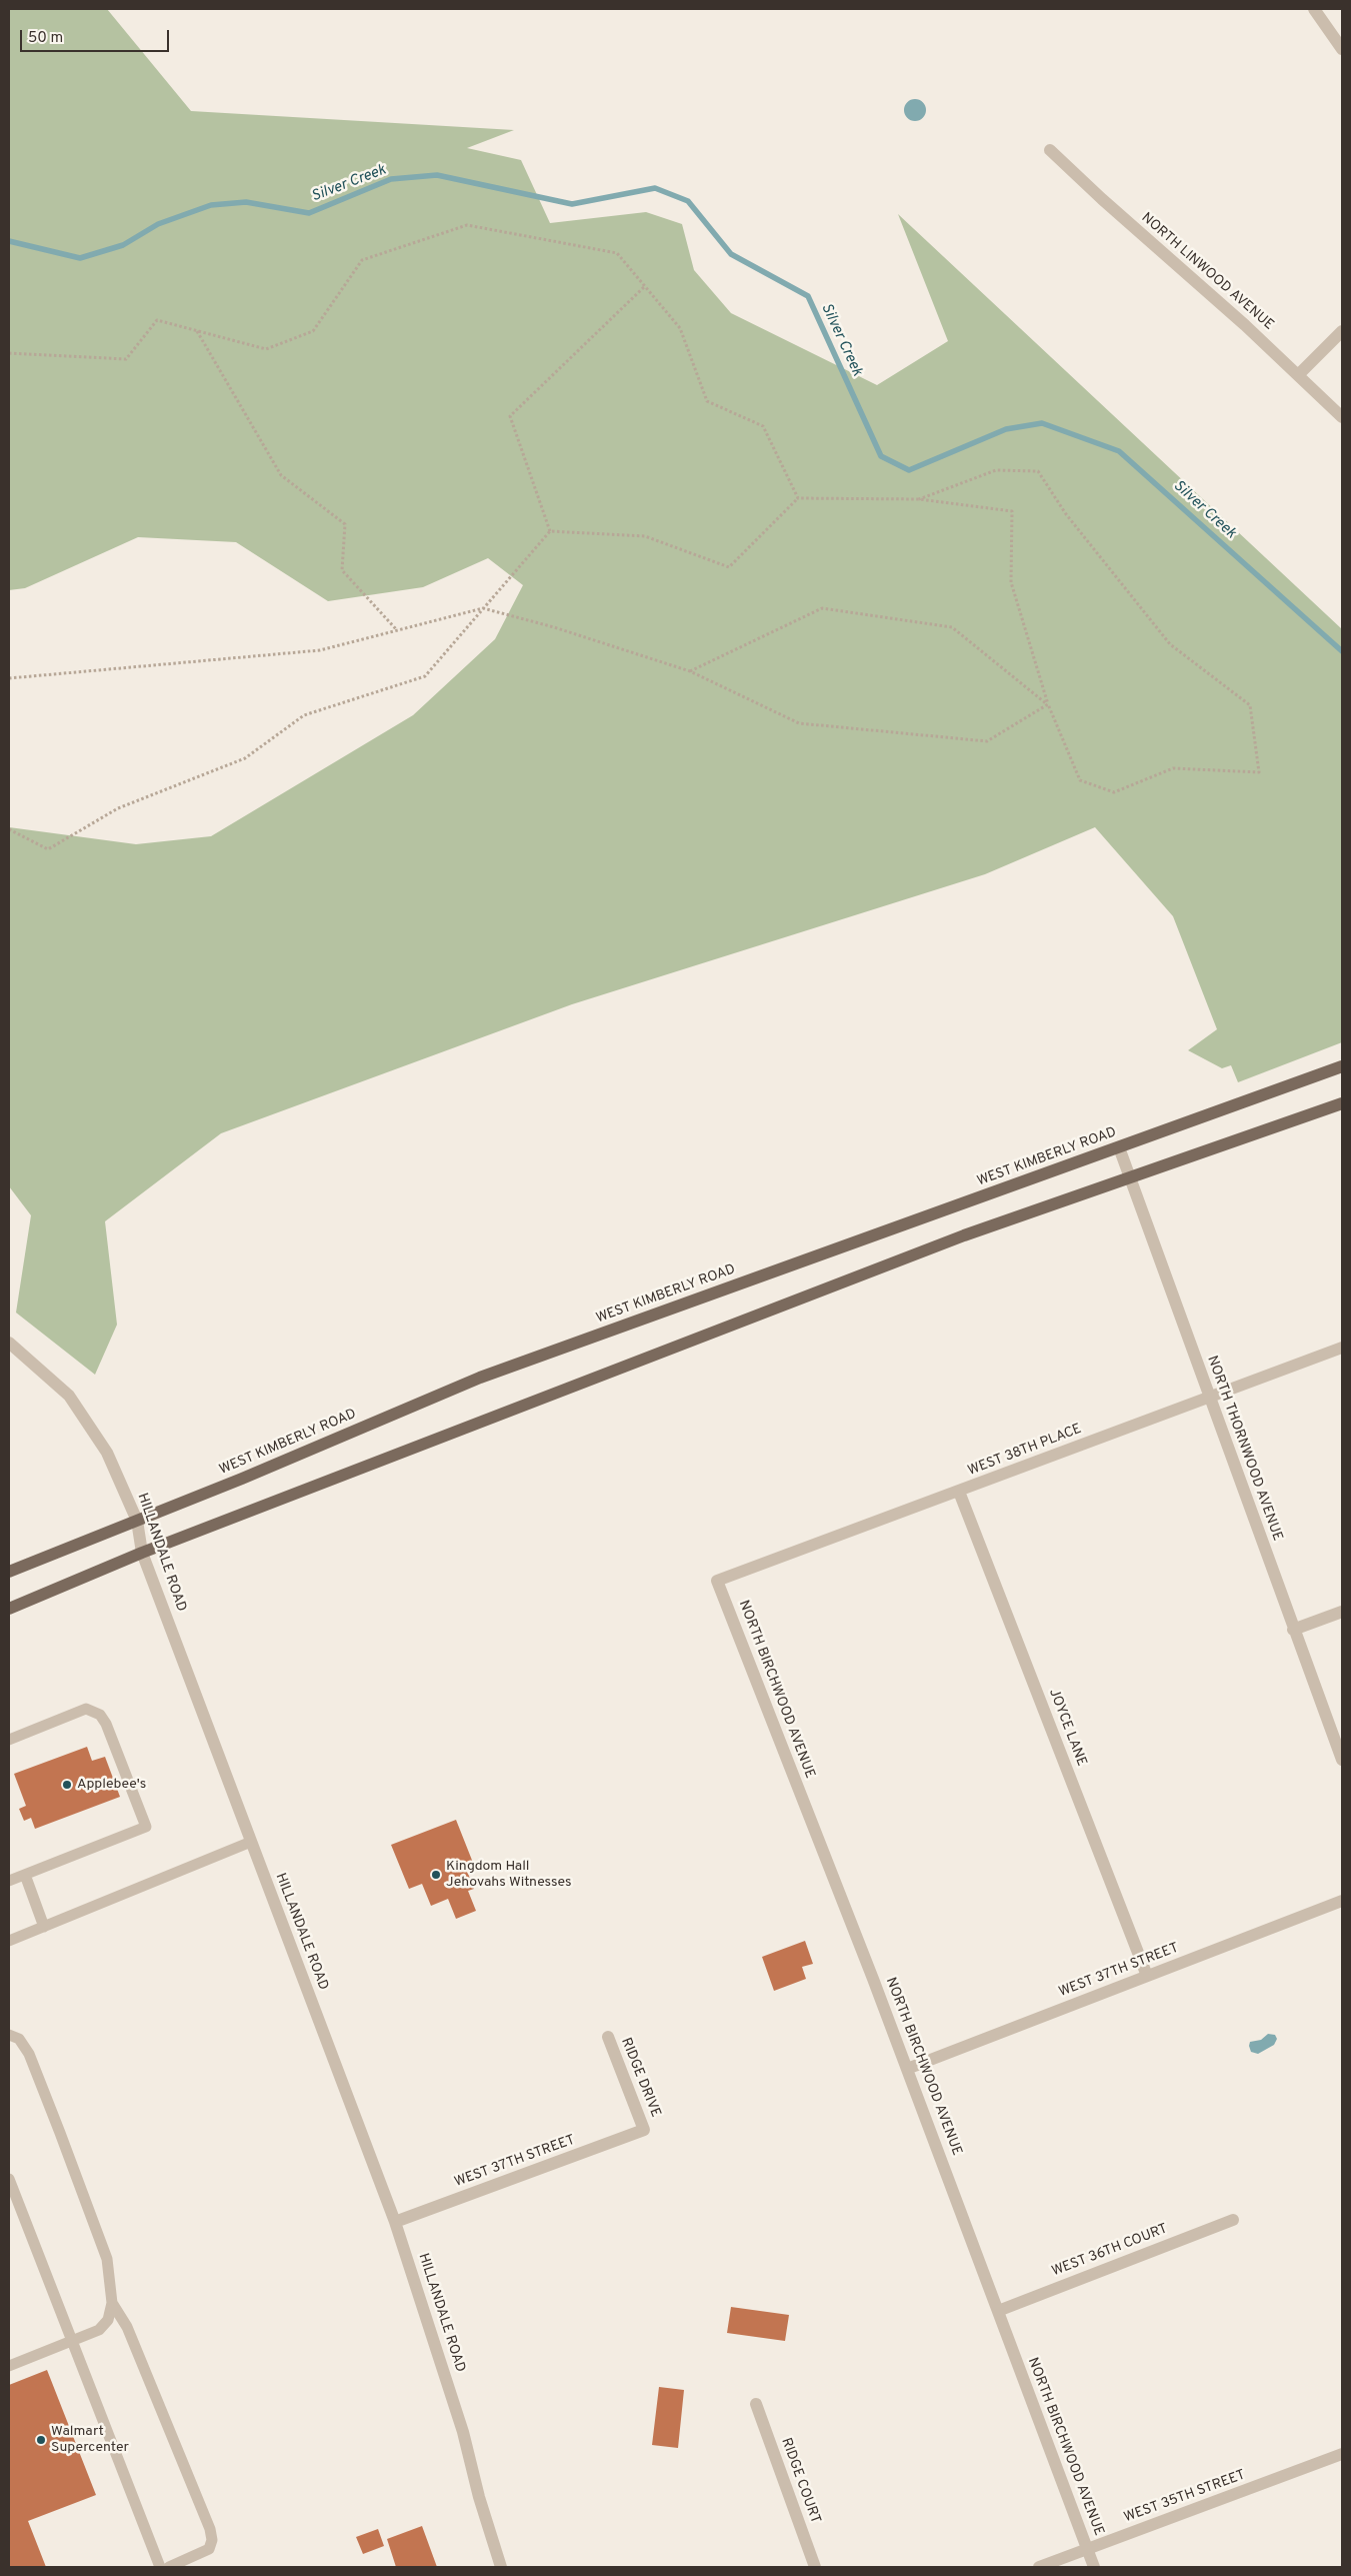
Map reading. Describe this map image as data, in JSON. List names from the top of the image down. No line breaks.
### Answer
{"streets":{"main road":["WEST KIMBERLY ROAD"],"street":["NORTH LINWOOD AVENUE","NORTH THORNWOOD AVENUE","WEST 38TH PLACE","HILLANDALE ROAD","NORTH BIRCHWOOD AVENUE","JOYCE LANE","WEST 37TH STREET","RIDGE DRIVE","WEST 36TH COURT","RIDGE COURT","WEST 35TH STREET"]},"crossings":[["WEST KIMBERLY ROAD","NORTH THORNWOOD AVENUE"],["WEST KIMBERLY ROAD","HILLANDALE ROAD"],["NORTH THORNWOOD AVENUE","WEST 38TH PLACE"],["WEST 38TH PLACE","NORTH BIRCHWOOD AVENUE"],["WEST 38TH PLACE","JOYCE LANE"],["HILLANDALE ROAD","WEST 37TH STREET"],["NORTH BIRCHWOOD AVENUE","WEST 37TH STREET"],["NORTH BIRCHWOOD AVENUE","WEST 36TH COURT"],["NORTH BIRCHWOOD AVENUE","WEST 35TH STREET"],["JOYCE LANE","WEST 37TH STREET"],["WEST 37TH STREET","RIDGE DRIVE"]],"water":["Silver Creek"],"places":["Applebee's","Kingdom Hall Jehovahs Witnesses","Walmart Supercenter"],"scale_bar":"50 m"}
